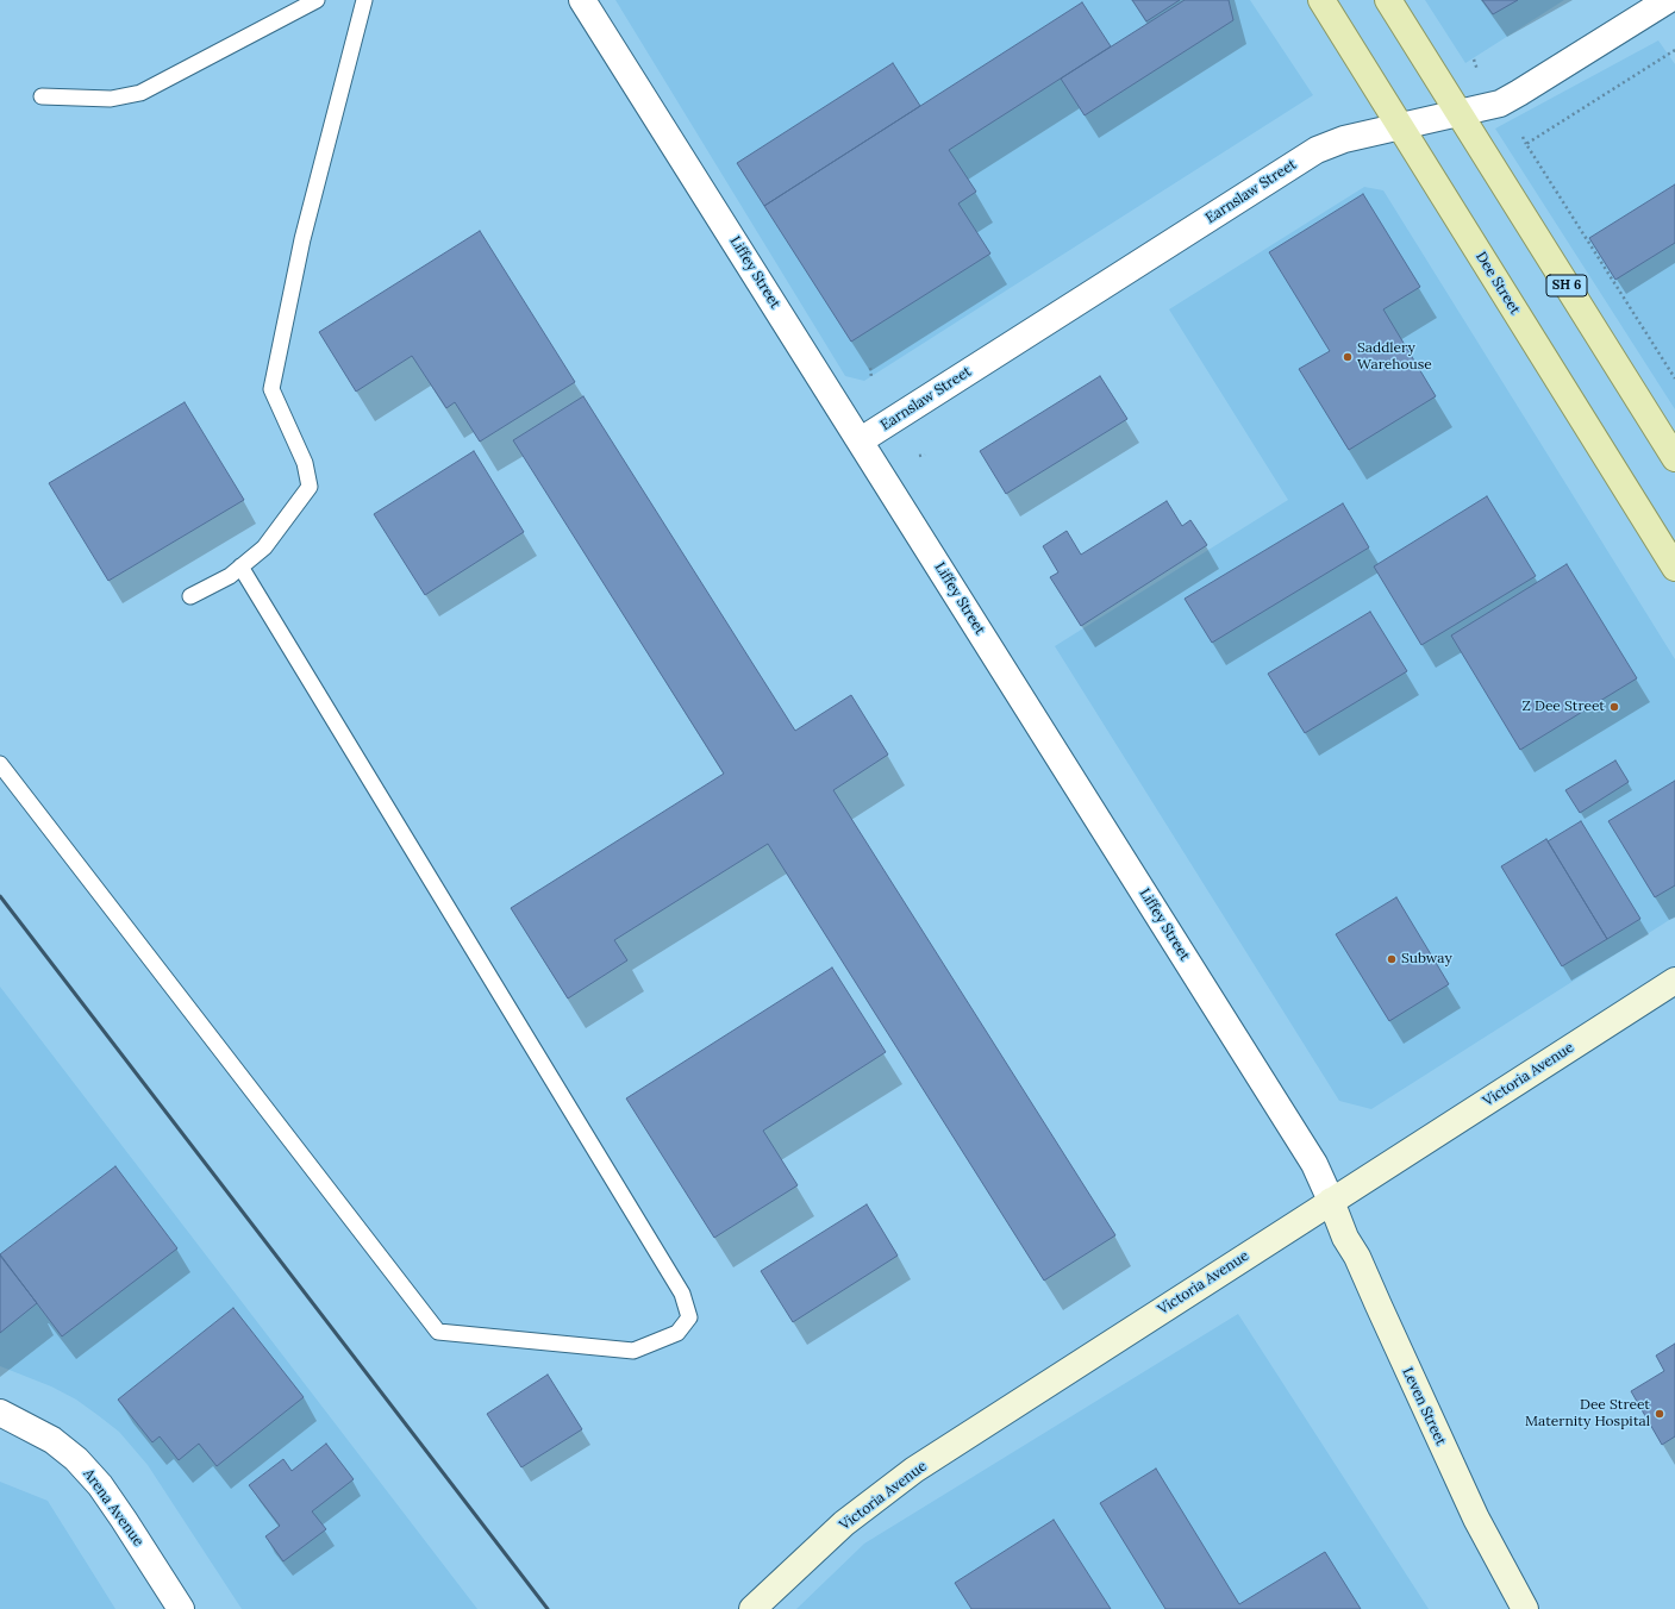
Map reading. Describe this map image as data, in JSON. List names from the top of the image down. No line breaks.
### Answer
{"streets":{"main road":["Dee Street","SH 6","Victoria Avenue","Leven Street"],"street":["Earnslaw Street","Liffey Street","Arena Avenue"]},"crossings":[["Earnslaw Street","Liffey Street"],["Earnslaw Street","Dee Street"],["Earnslaw Street","SH 6"],["Liffey Street","Victoria Avenue"],["Liffey Street","Leven Street"],["Victoria Avenue","Leven Street"]],"places":["Saddlery Warehouse","Z Dee Street","Subway","Dee Street Maternity Hospital"]}
